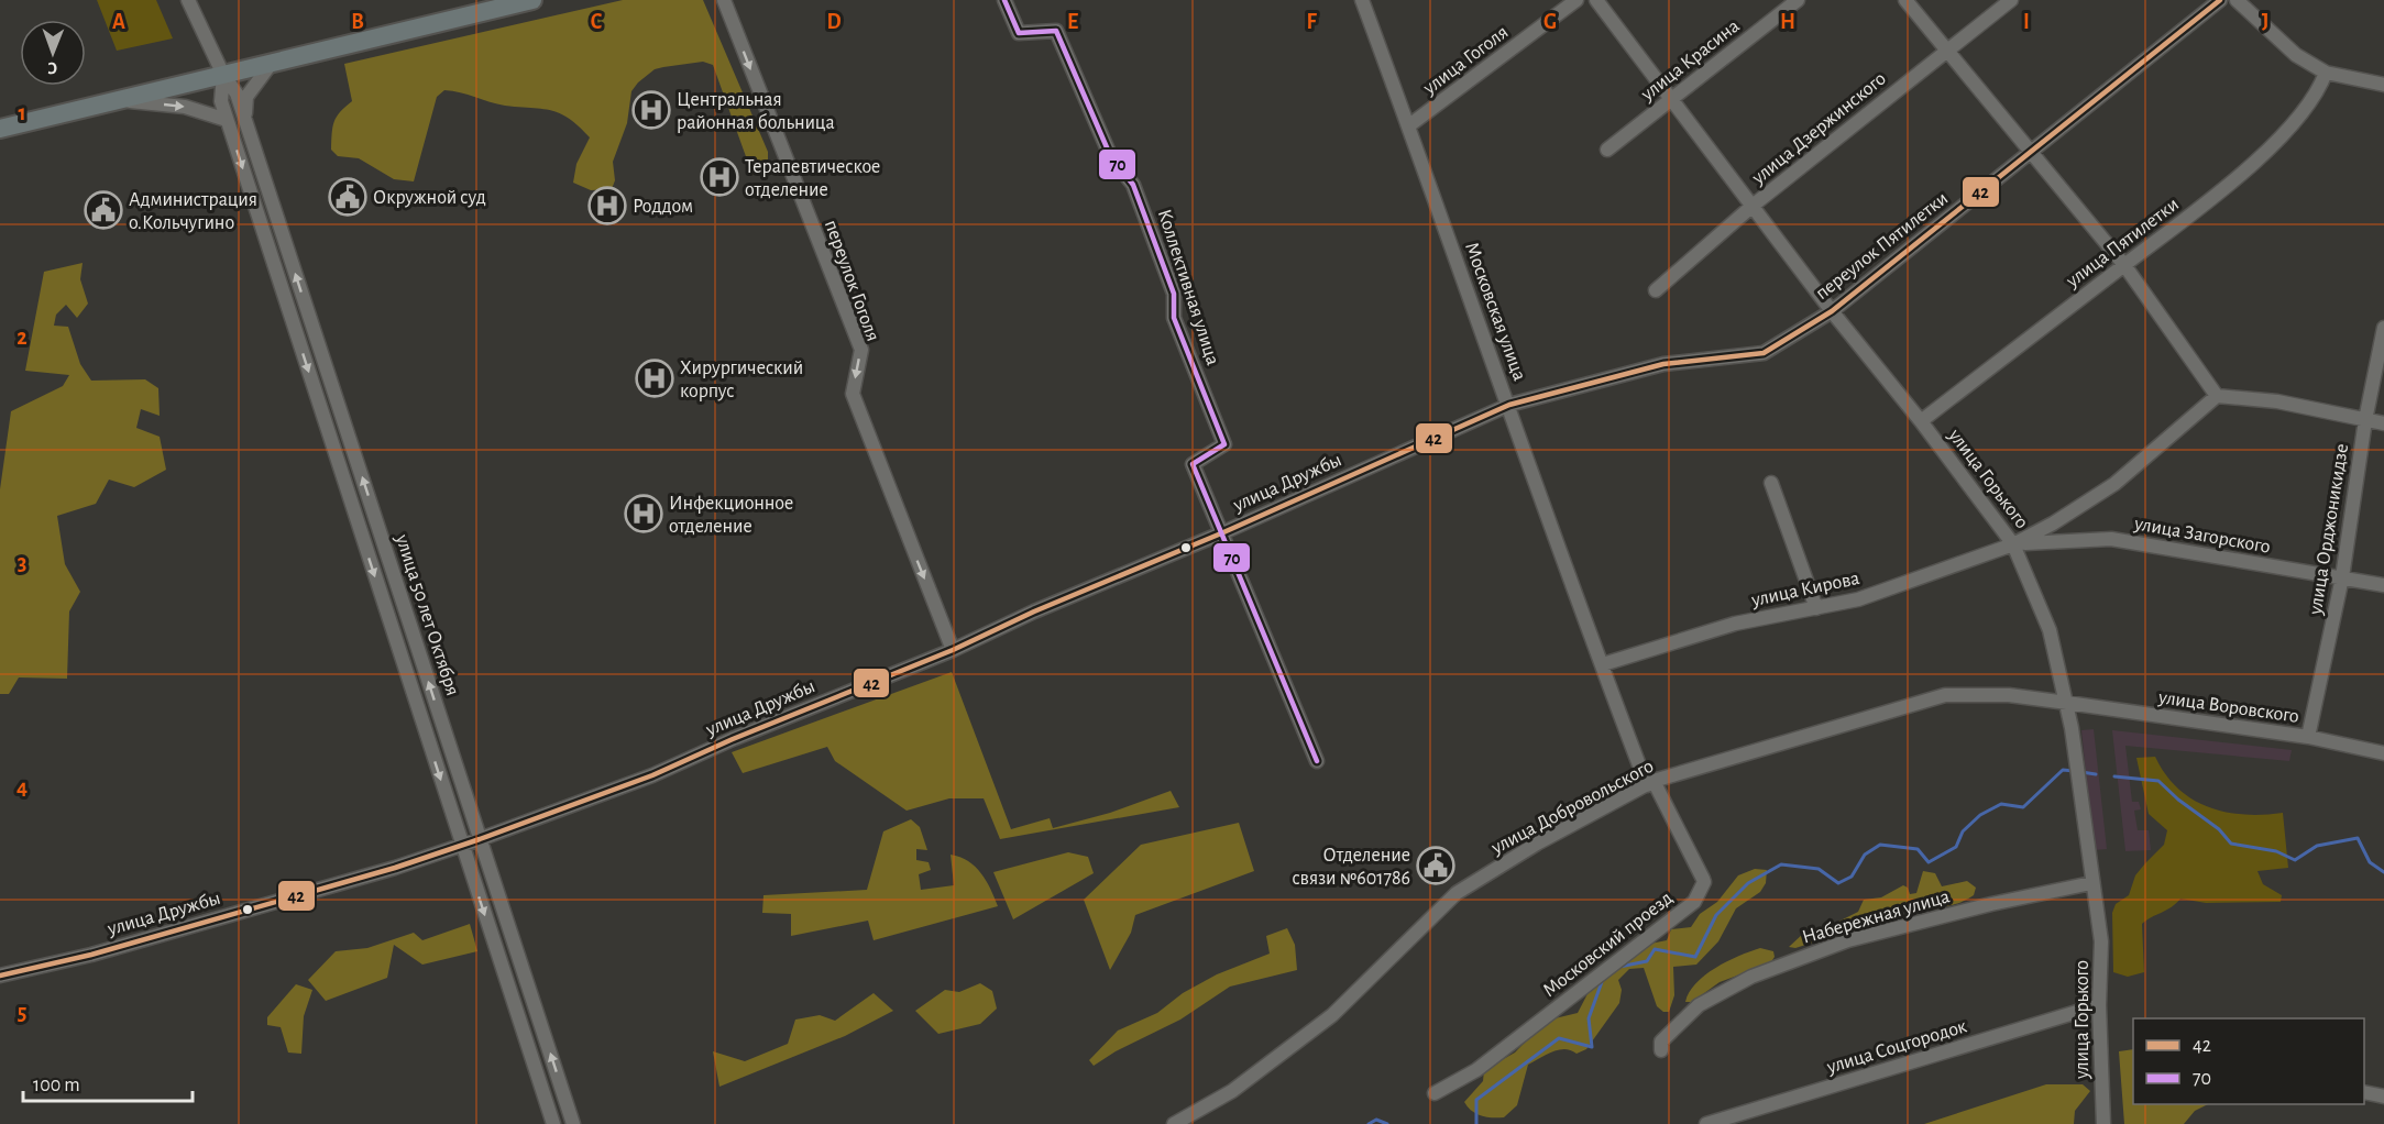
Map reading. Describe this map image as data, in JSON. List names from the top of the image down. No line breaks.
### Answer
{"streets":{"street":["улица Гоголя","улица Красина","улица Дзержинского","улица Пятилетки","переулок Пятилетки","переулок Гоголя","Коллективная улица","Московская улица","улица Горького","улица Дружбы","улица Орджоникидзе","улица Загорского","улица Кирова","улица 50 лет Октября","улица Воровского","улица Добровольского","Набережная улица","Московский проезд","улица Соцгородок"]},"crossings":[["улица Гоголя","Московская улица"],["улица Красина","улица Горького"],["улица Дзержинского","улица Горького"],["улица Пятилетки","улица Горького"],["переулок Пятилетки","Московская улица"],["переулок Пятилетки","улица Горького"],["переулок Пятилетки","улица Дружбы"],["переулок Гоголя","улица Дружбы"],["Коллективная улица","улица Дружбы"],["Московская улица","улица Дружбы"],["Московская улица","улица Кирова"],["Московская улица","улица Добровольского"],["Московская улица","Московский проезд"],["улица Горького","улица Загорского"],["улица Горького","улица Кирова"],["улица Горького","улица Воровского"],["улица Горького","улица Добровольского"],["улица Горького","Набережная улица"],["улица Горького","улица Соцгородок"],["улица Дружбы","улица 50 лет Октября"],["улица Орджоникидзе","улица Загорского"],["улица Орджоникидзе","улица Воровского"],["улица Загорского","улица Кирова"],["улица Воровского","улица Добровольского"],["улица Добровольского","Московский проезд"]],"one_way":["переулок Гоголя"],"places":{"hospital":["Центральная районная больница","Терапевтическое отделение","Роддом","Хирургический корпус","Инфекционное отделение"],"public building":["Окружной суд","Администрация о.Кольчугино","Отделение связи №601786"]},"lines":["transit line 42","transit line 70"],"legend":["42","70"],"scale_bar":"100 m","north":"bottom","grid":{"columns":["A","B","C","D","E","F","G","H","I","J"],"rows":["1","2","3","4","5"]}}
